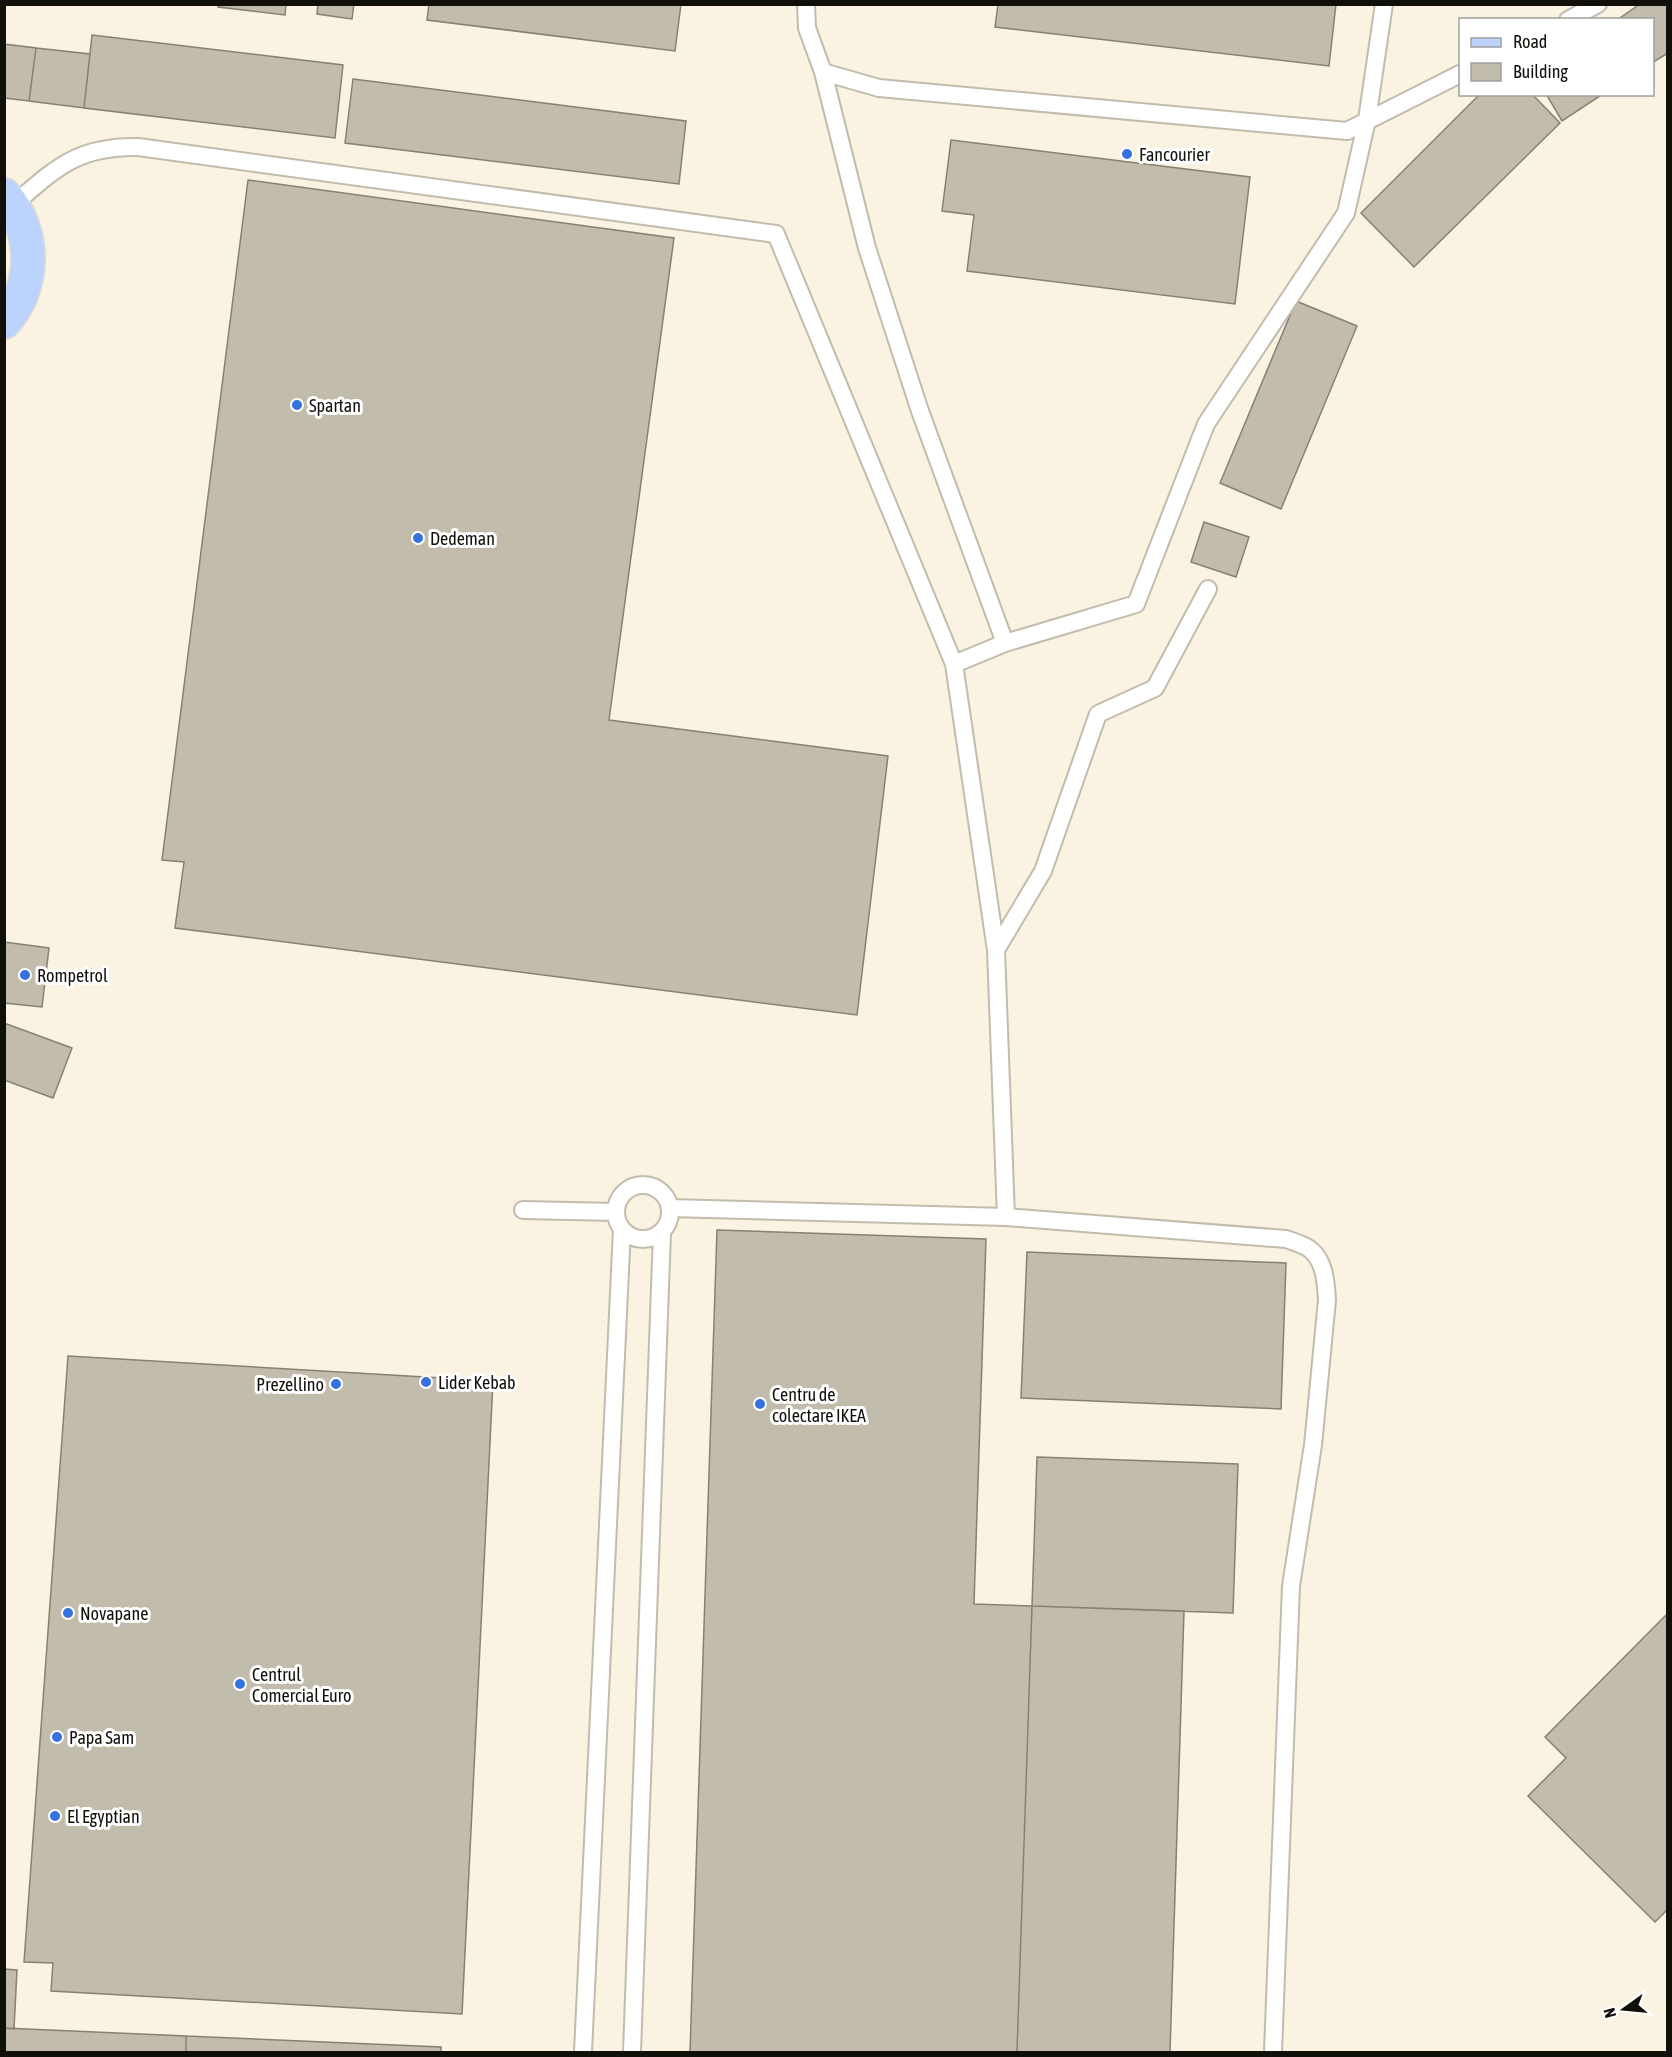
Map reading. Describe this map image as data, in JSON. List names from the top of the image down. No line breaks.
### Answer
{"places":["Fancourier","Spartan","Dedeman","Rompetrol","Lider Kebab","Prezellino","Centru de colectare IKEA","Novapane","Centrul Comercial Euro","Papa Sam","El Egyptian"],"legend":["Road","Building"],"north":"left"}
